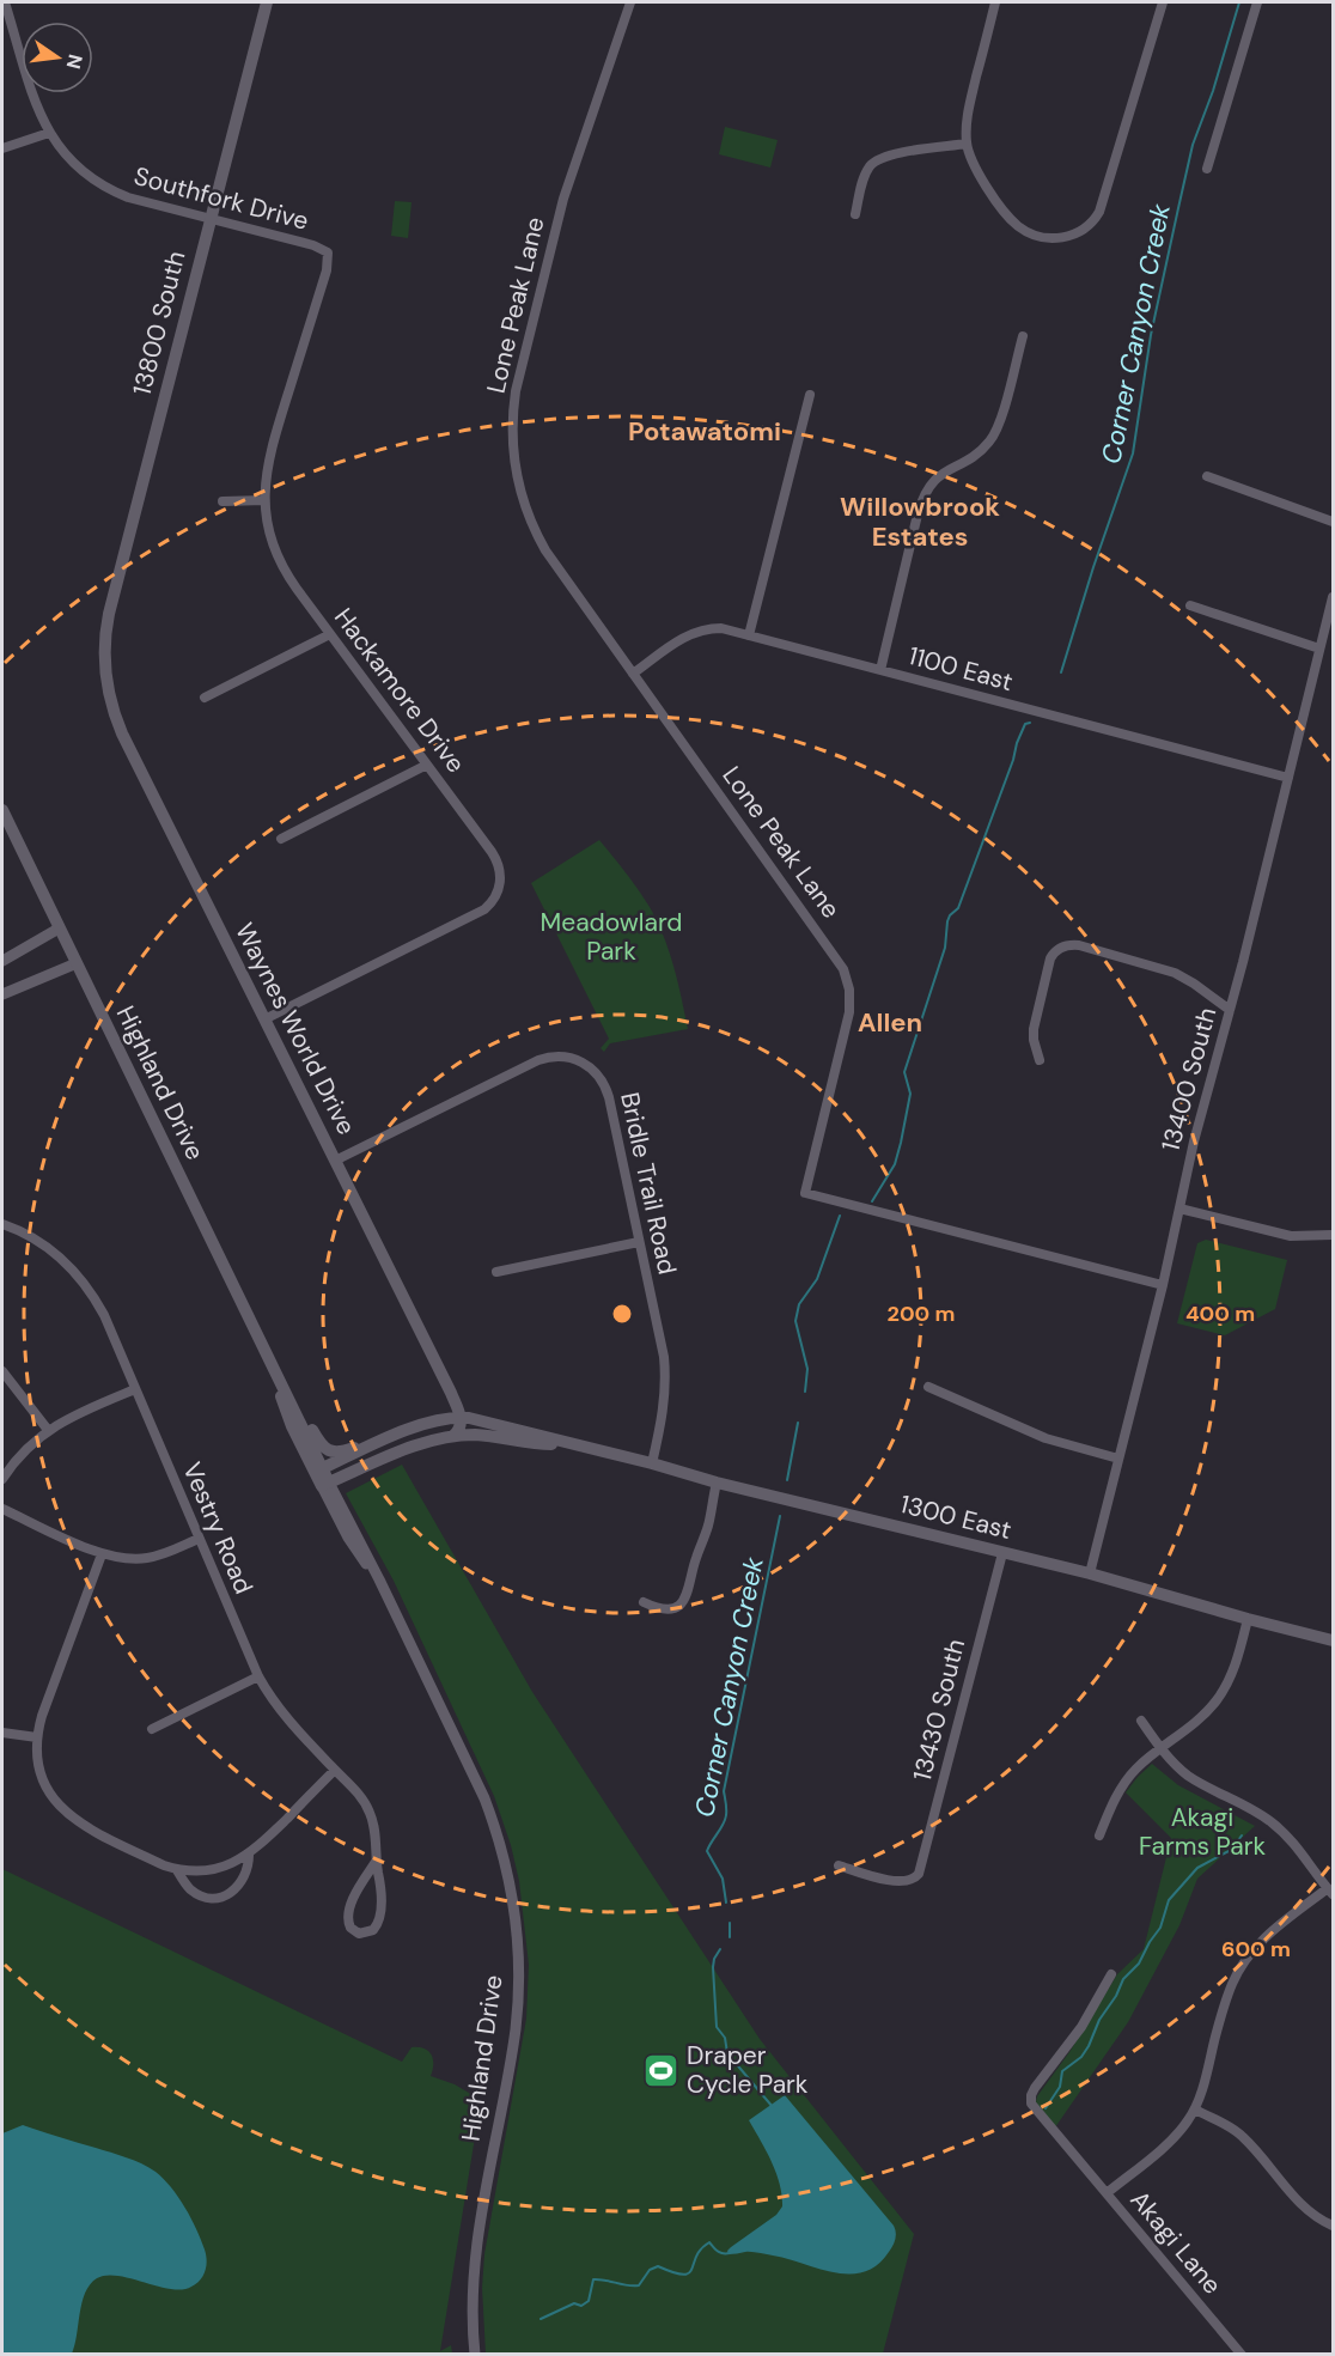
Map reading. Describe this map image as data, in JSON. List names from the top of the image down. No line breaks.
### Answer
{"streets":{"main road":["13800 South","Waynes World Drive","Highland Drive","1300 East"],"street":["Southfork Drive","Lone Peak Lane","1100 East","Hackamore Drive","13400 South","Bridle Trail Road","Vestry Road","13430 South","Akagi Lane"]},"crossings":[["Southfork Drive","13800 South"],["Southfork Drive","Hackamore Drive"],["Lone Peak Lane","1100 East"],["Lone Peak Lane","13400 South"],["13800 South","Waynes World Drive"],["1100 East","13400 South"],["Hackamore Drive","Waynes World Drive"],["Waynes World Drive","Bridle Trail Road"],["Waynes World Drive","1300 East"],["13400 South","1300 East"],["Highland Drive","1300 East"],["Bridle Trail Road","1300 East"],["1300 East","13430 South"]],"districts":["Potawatomi","Willowbrook Estates","Allen"],"water":["Corner Canyon Creek"],"parks":["Meadowlard Park","Akagi Farms Park"],"places":{"sports":["Draper Cycle Park"]},"north":"right","rings":["200 m","400 m","600 m"]}
